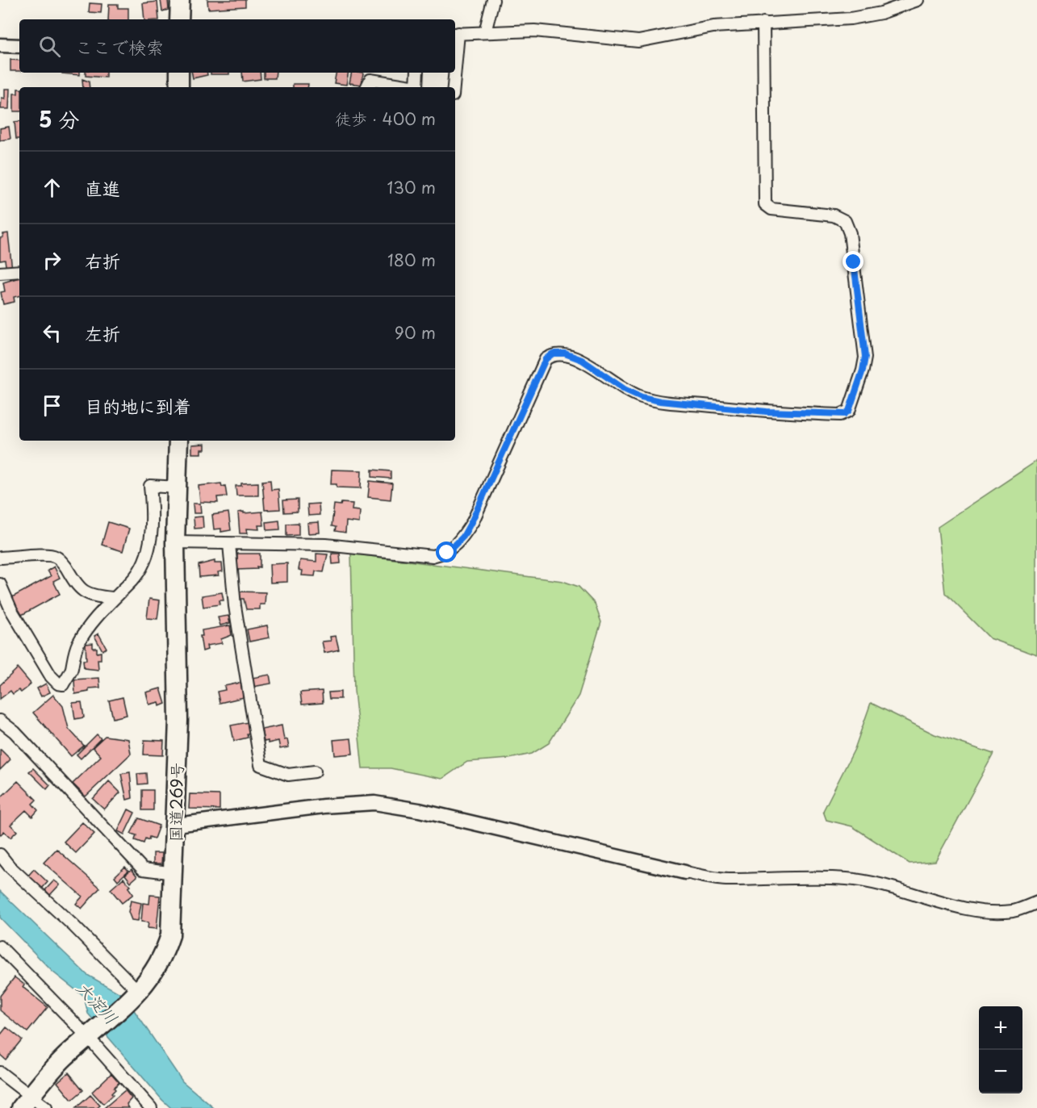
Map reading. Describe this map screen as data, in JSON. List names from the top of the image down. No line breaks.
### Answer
{"streets":{"highway":["国道269号"]},"water":["大淀川"],"page":{"search":"ここで検索","heading":["5 分","徒歩 · 400 m"],"list":[["直進","130 m"],["右折","180 m"],["左折","90 m"],"目的地に到着"],"map_buttons":["+","−"]}}
